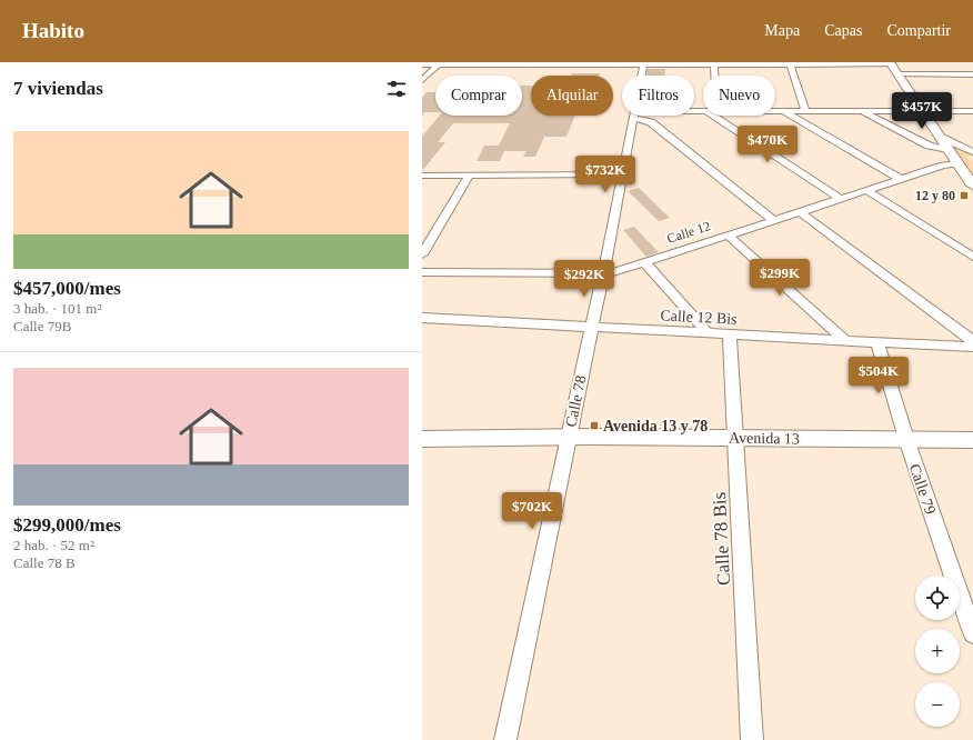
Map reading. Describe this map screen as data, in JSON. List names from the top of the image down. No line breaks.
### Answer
{"streets":{"street":["Calle 12","Calle 12 Bis","Calle 78","Avenida 13","Calle 79","Calle 78 Bis"]},"crossings":[["Calle 12","Calle 78"],["Calle 12 Bis","Calle 78"],["Calle 12 Bis","Calle 79"],["Calle 12 Bis","Calle 78 Bis"],["Calle 78","Avenida 13"],["Avenida 13","Calle 79"],["Avenida 13","Calle 78 Bis"]],"places":{"transit":["12 y 80","Avenida 13 y 78"]},"page":{"header":"Habito","nav":["Mapa","Capas","Compartir"],"heading":"7 viviendas","chip":["Comprar","Alquilar","Filtros","Nuevo"],"price":["$457K","$470K","$732K","$299K","$292K","$504K","$702K"],"list":[{"name":"$457,000/mes","note":"3 hab. · 101 m² · Calle 79B"},{"name":"$299,000/mes","note":"2 hab. · 52 m² · Calle 78 B"}],"map_buttons":["+","−"]}}
